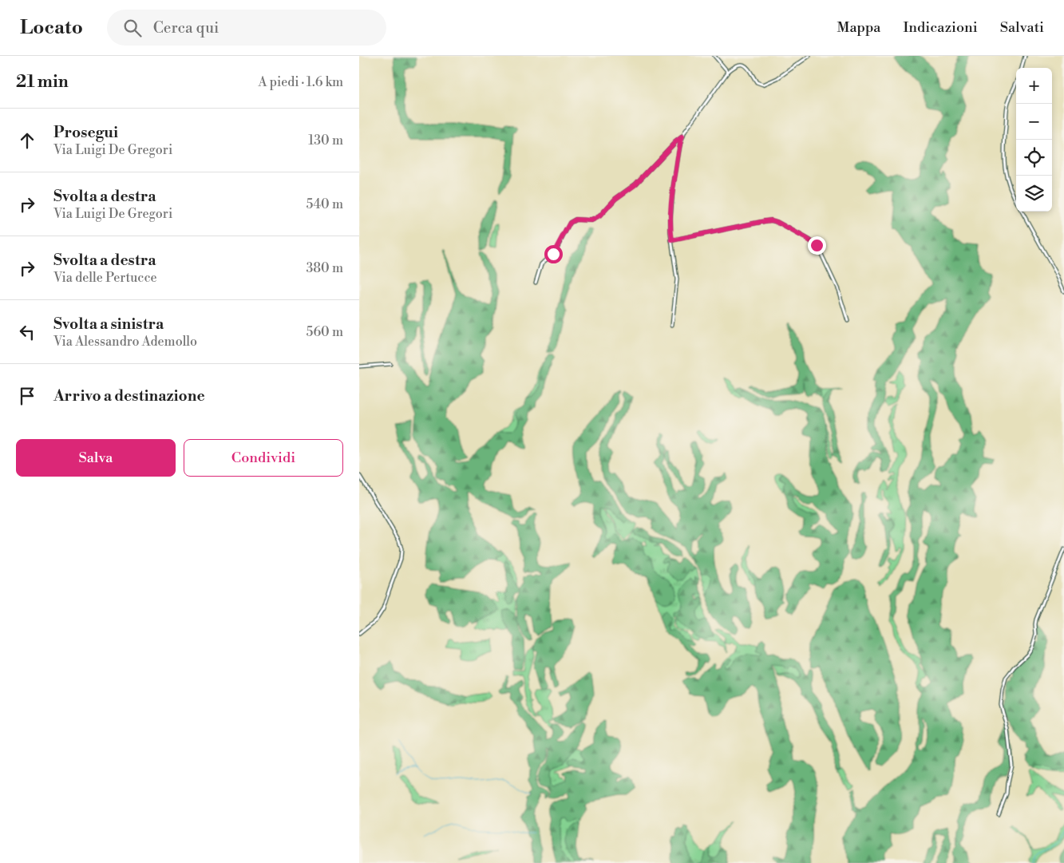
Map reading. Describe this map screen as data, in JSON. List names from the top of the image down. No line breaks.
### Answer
{"page":{"header":"Locato","search":"Cerca qui","nav":["Mappa","Indicazioni","Salvati"],"heading":["21 min","A piedi · 1.6 km"],"map_buttons":["+","−"],"list":[["Prosegui","Via Luigi De Gregori","130 m"],["Svolta a destra","Via Luigi De Gregori","540 m"],["Svolta a destra","Via delle Pertucce","380 m"],["Svolta a sinistra","Via Alessandro Ademollo","560 m"],"Arrivo a destinazione"],"buttons":["Salva","Condividi"]}}
